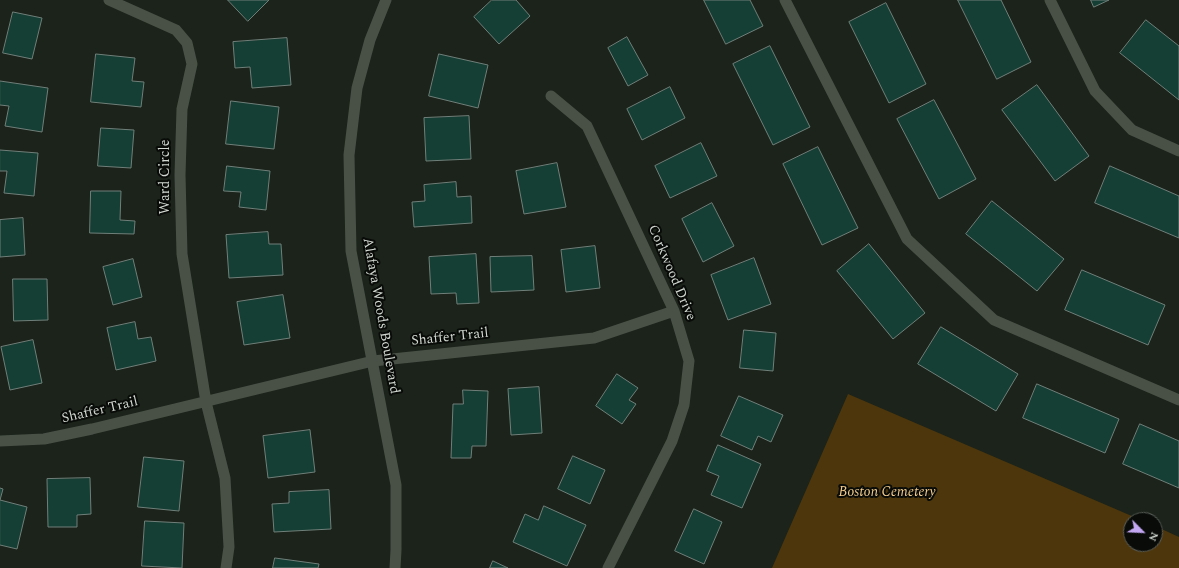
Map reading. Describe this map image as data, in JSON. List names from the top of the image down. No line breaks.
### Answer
{"streets":{"street":["Ward Circle","Corkwood Drive","Alafaya Woods Boulevard","Shaffer Trail"]},"crossings":[["Ward Circle","Shaffer Trail"],["Corkwood Drive","Shaffer Trail"],["Alafaya Woods Boulevard","Shaffer Trail"]],"parks":["Boston Cemetery"],"north":"bottom right"}
